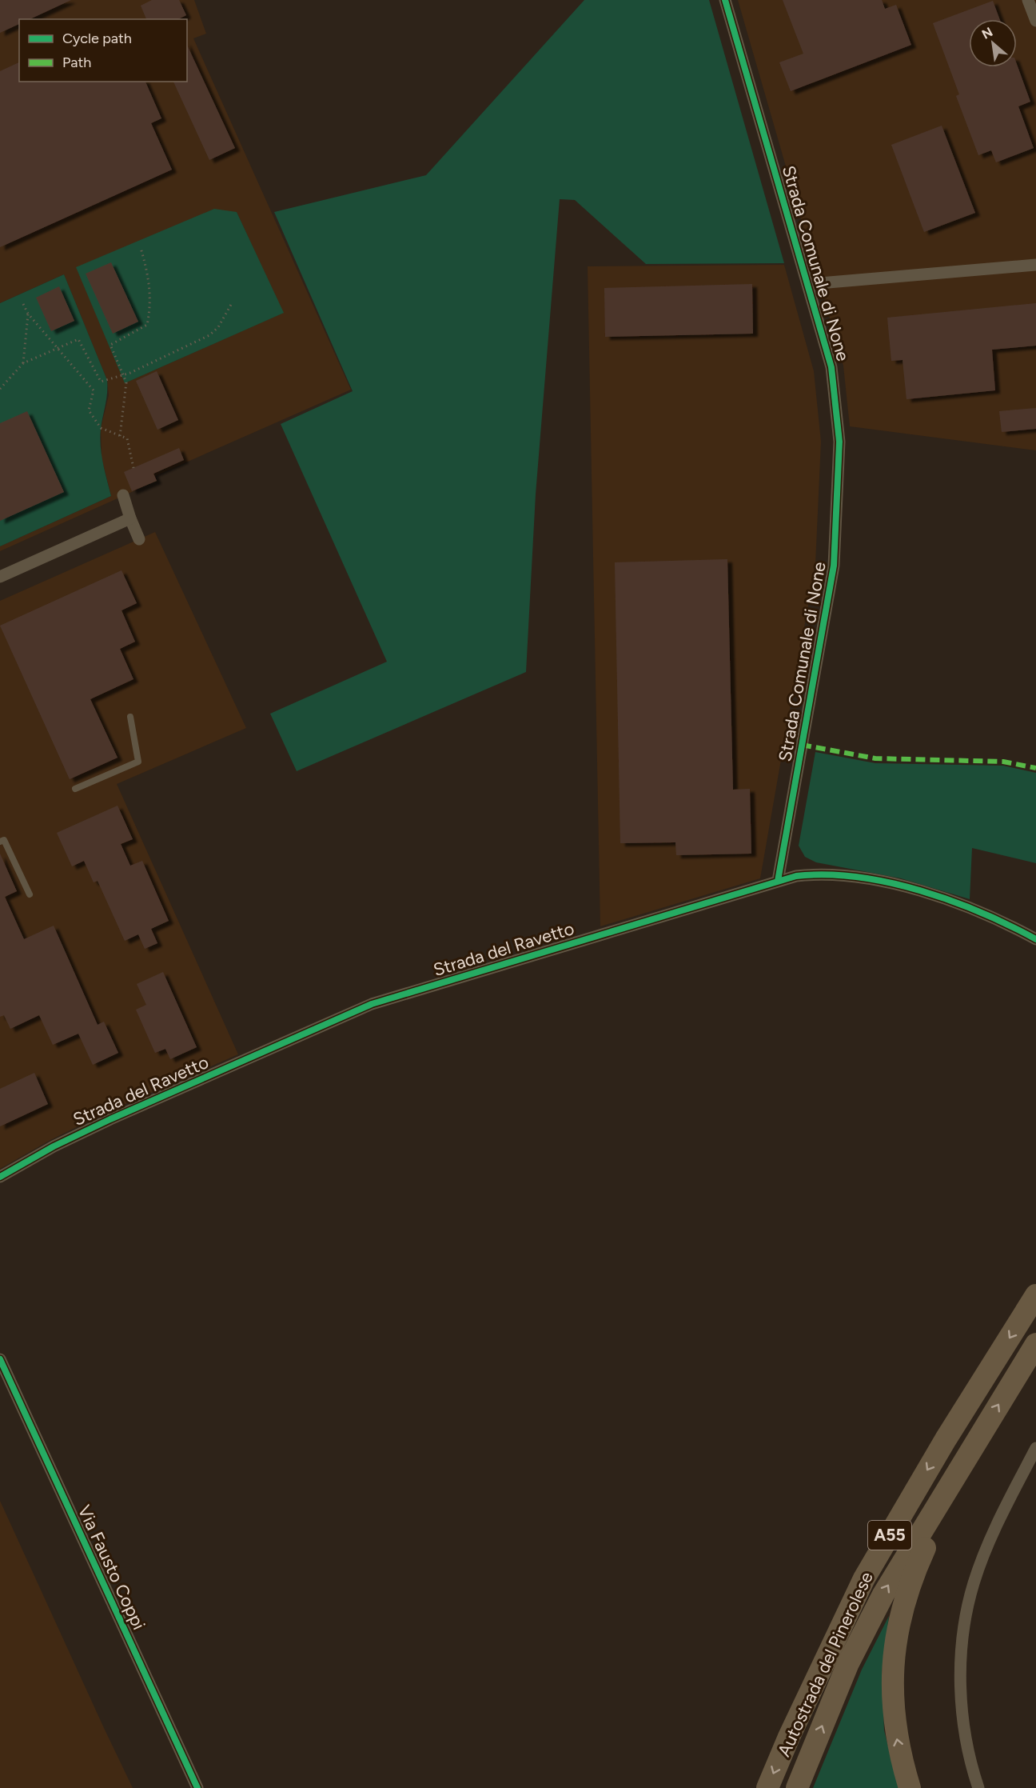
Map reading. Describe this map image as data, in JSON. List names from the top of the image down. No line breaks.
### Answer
{"streets":{"highway":["A55","Autostrada del Pinerolese"],"street":["Strada Comunale di None","Strada del Ravetto","Via Fausto Coppi"]},"crossings":[["Strada Comunale di None","Strada del Ravetto"]],"legend":["Cycle path","Path"],"north":"top left"}
